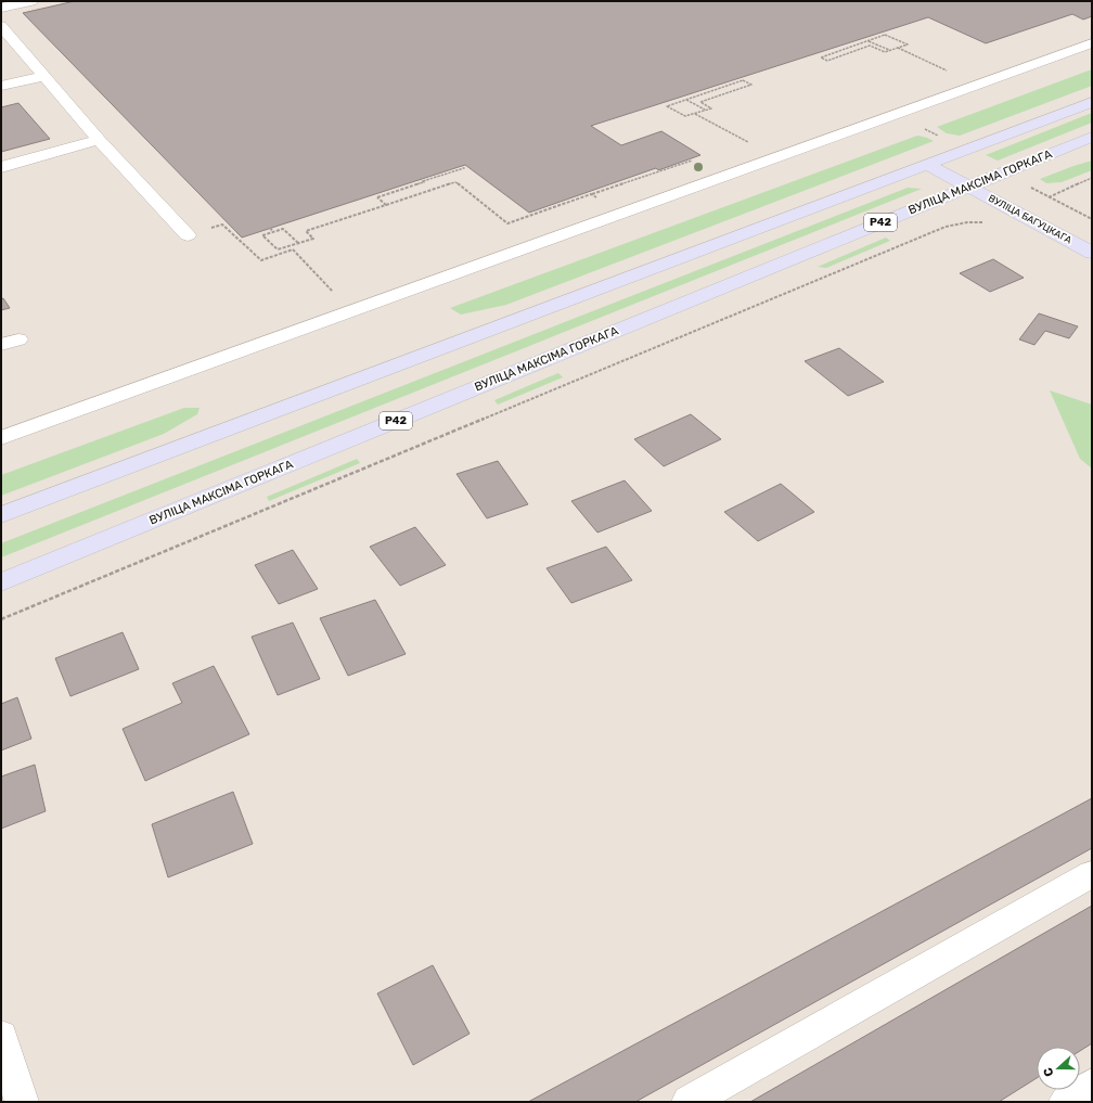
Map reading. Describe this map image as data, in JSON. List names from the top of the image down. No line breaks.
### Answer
{"streets":{"main road":["ВУЛІЦА МАКСІМА ГОРКАГА","ВУЛІЦА БАГУЦКАГА","Р42"]},"crossings":[["ВУЛІЦА МАКСІМА ГОРКАГА","ВУЛІЦА БАГУЦКАГА"]],"north":"left"}
